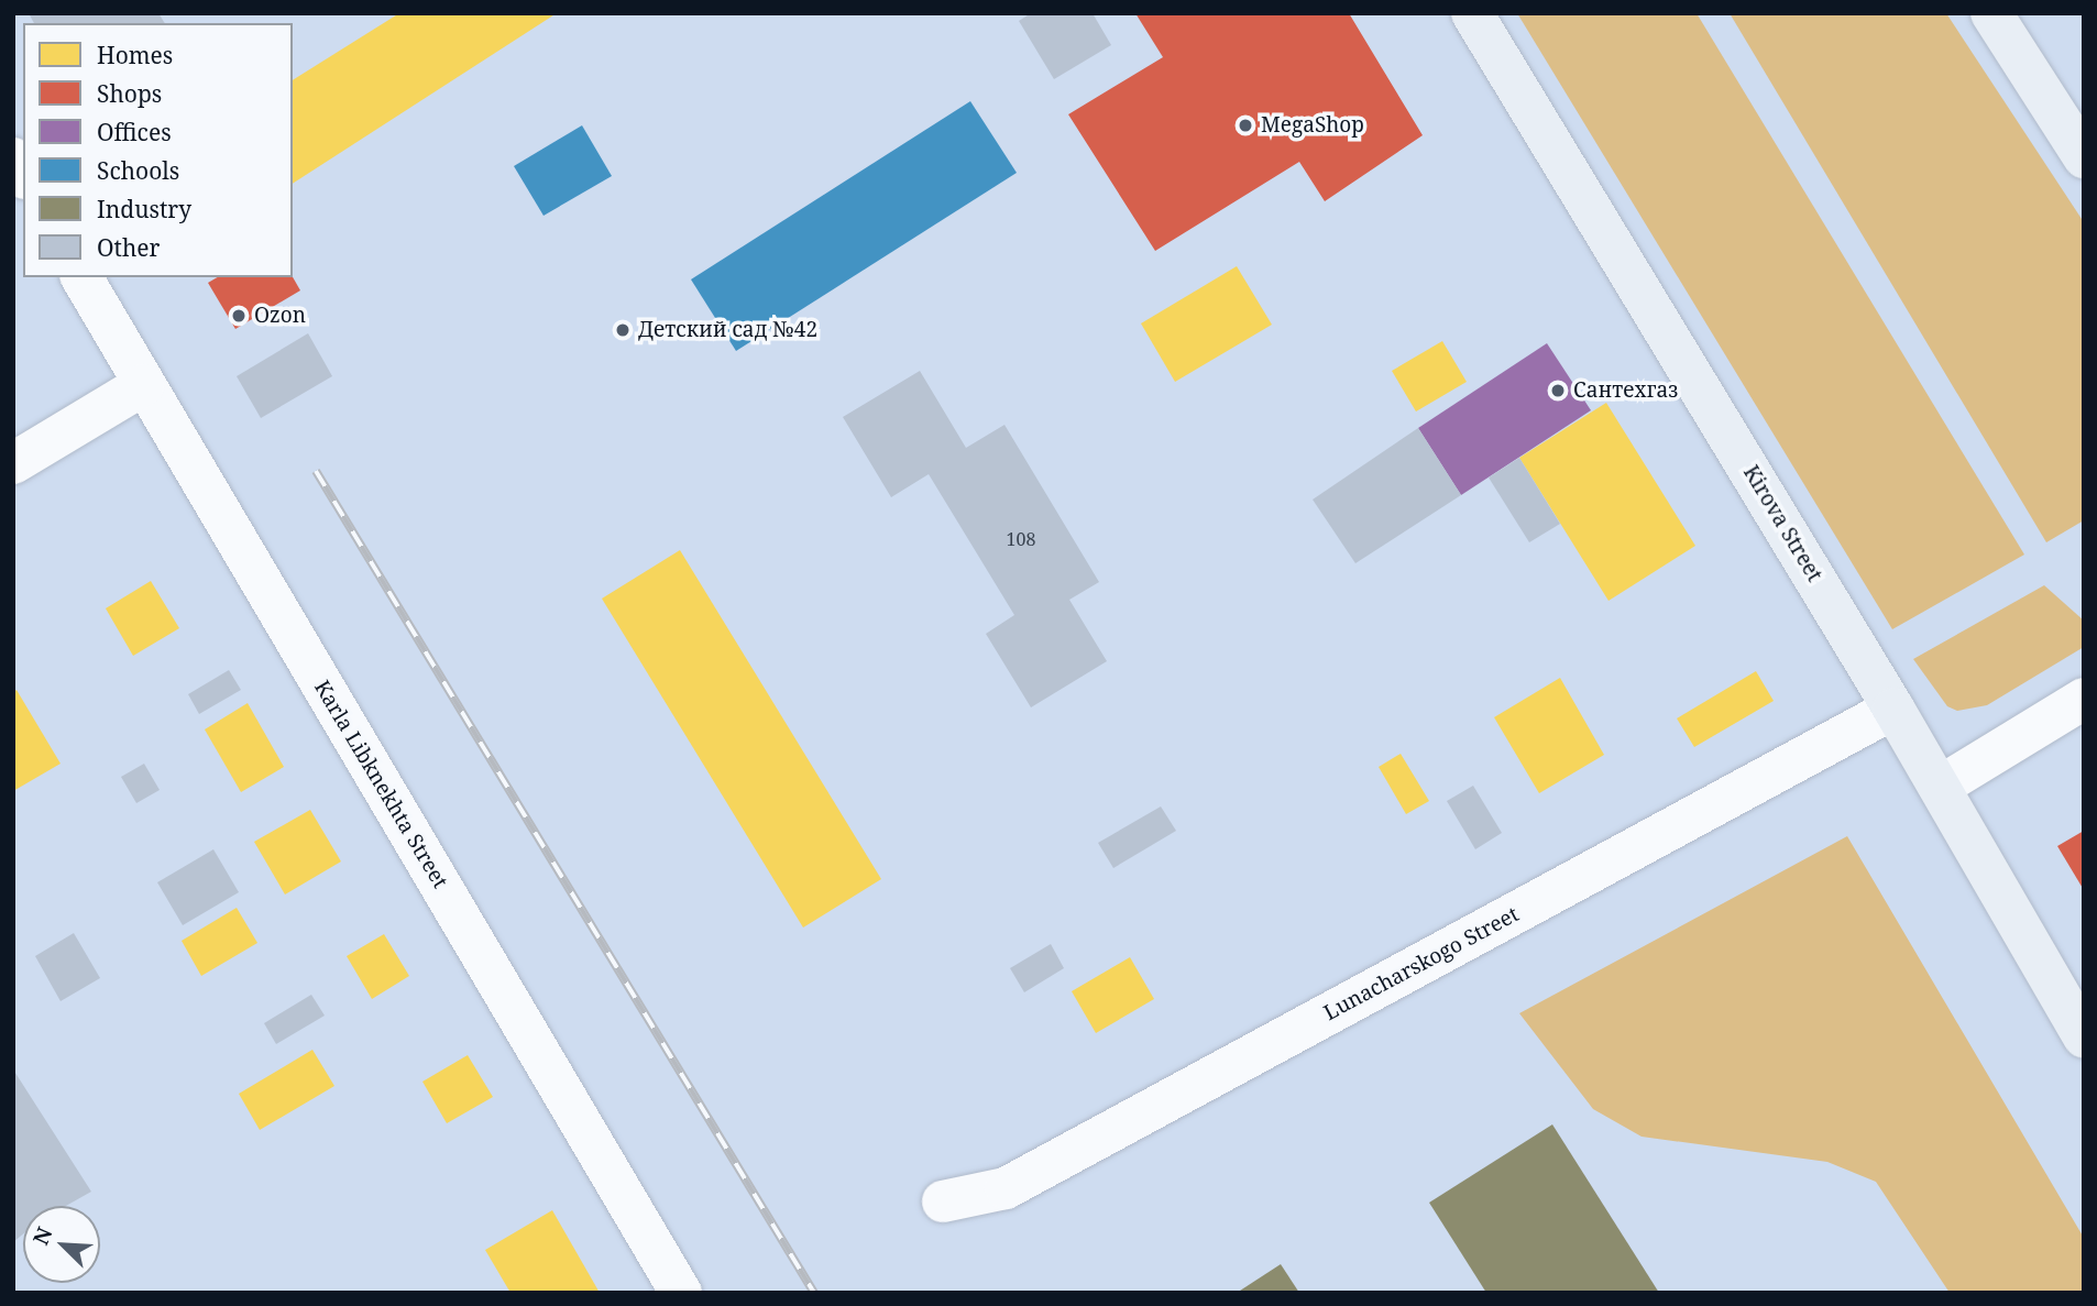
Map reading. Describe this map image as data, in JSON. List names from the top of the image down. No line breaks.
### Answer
{"streets":{"main road":["Kirova Street"],"street":["Karla Libknekhta Street","Lunacharskogo Street"]},"crossings":[["Kirova Street","Lunacharskogo Street"]],"places":["MegaShop","Ozon","Детский сад №42","Сантехгаз"],"house_numbers":["108"],"legend":["Homes","Shops","Offices","Schools","Industry","Other"],"north":"top left"}
